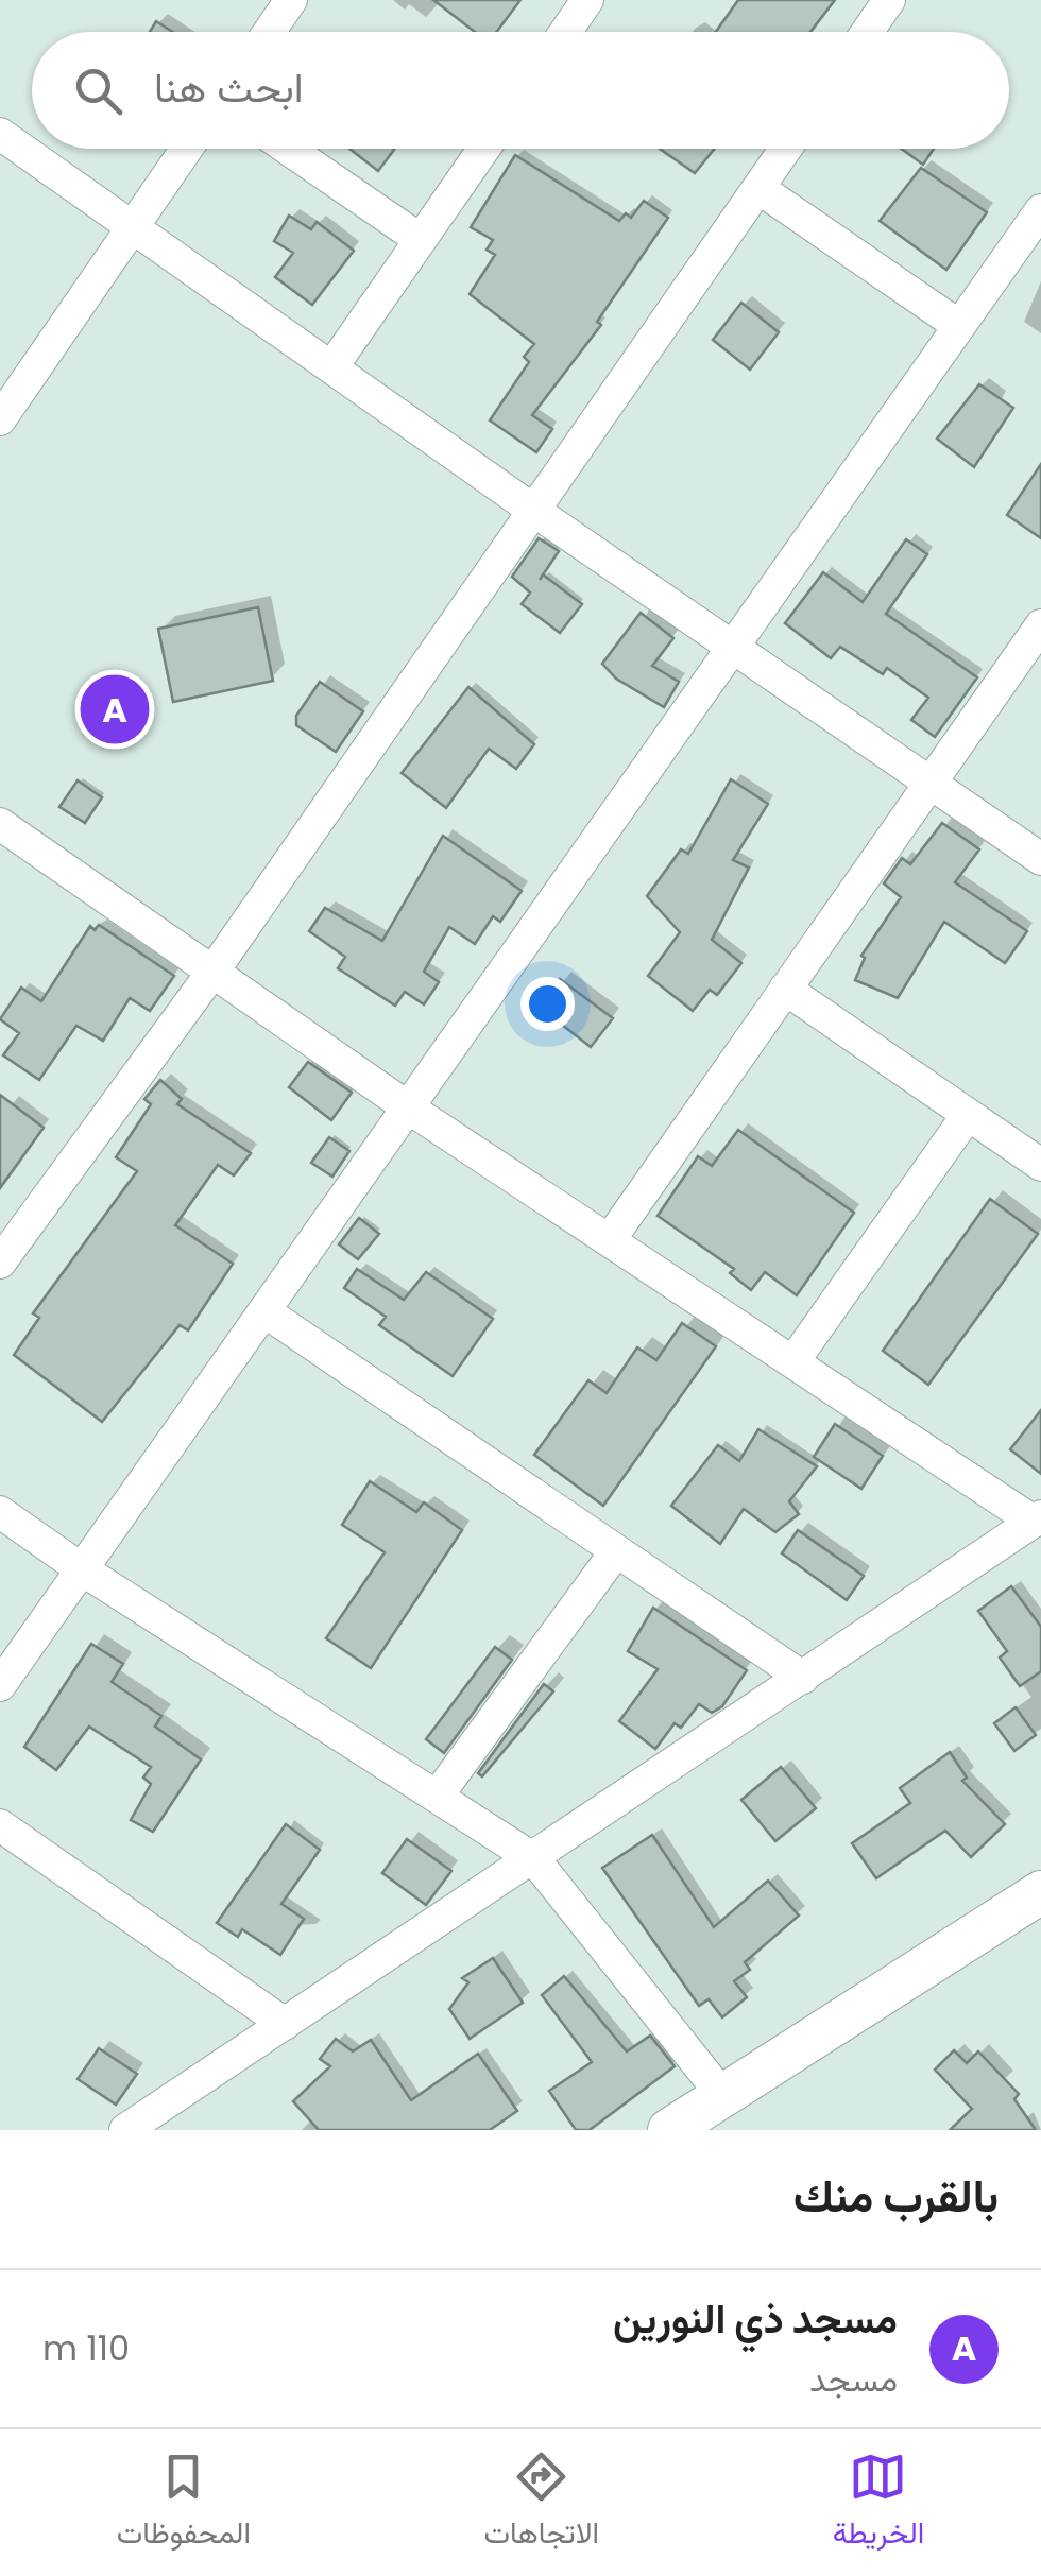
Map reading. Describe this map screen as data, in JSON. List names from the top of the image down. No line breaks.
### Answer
{"page":{"search":"ابحث هنا","pins":"A","heading":"بالقرب منك","list":[{"mark":"A","name":"مسجد ذي النورين","note":"مسجد","value":"110 m"}],"nav":["الخريطة","الاتجاهات","المحفوظات"]}}
